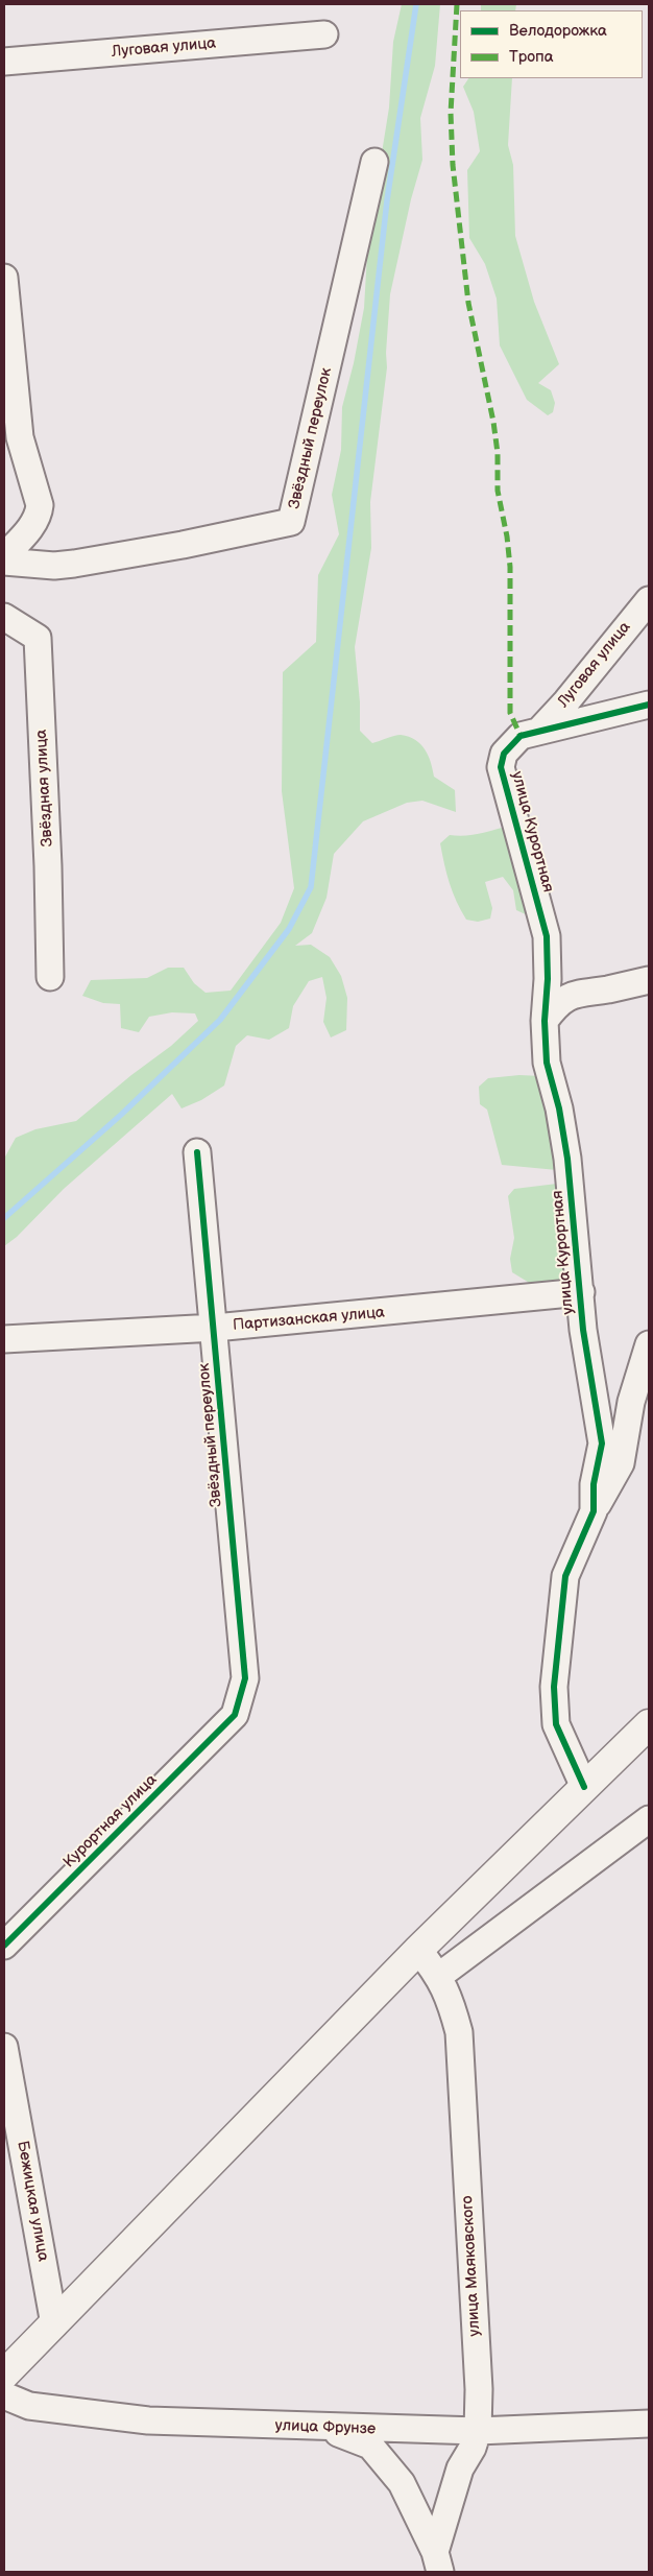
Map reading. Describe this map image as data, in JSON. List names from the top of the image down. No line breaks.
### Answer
{"streets":{"street":["Луговая улица","Звёздный переулок","Звёздная улица","улица Курортная","Партизанская улица","Курортная улица","Бежицкая улица","улица Маяковского","улица Фрунзе"]},"crossings":[["Луговая улица","улица Курортная"],["Звёздный переулок","Партизанская улица"],["Звёздный переулок","Курортная улица"],["улица Курортная","Партизанская улица"],["улица Маяковского","улица Фрунзе"]],"legend":["Велодорожка","Тропа"]}
